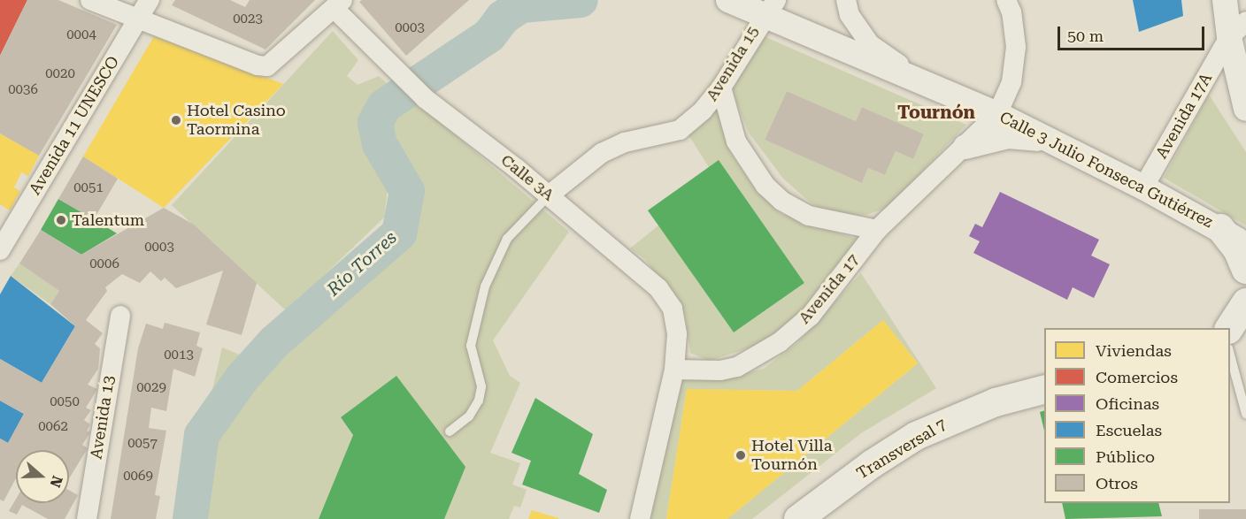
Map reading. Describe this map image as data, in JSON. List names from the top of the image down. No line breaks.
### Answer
{"streets":{"main road":["Transversal 7"],"street":["Avenida 15","Avenida 17A","Avenida 11 UNESCO","Calle 3 Julio Fonseca Gutiérrez","Calle 3A","Avenida 17","Avenida 13"]},"crossings":[["Avenida 15","Calle 3 Julio Fonseca Gutiérrez"],["Avenida 15","Calle 3A"],["Avenida 17A","Calle 3 Julio Fonseca Gutiérrez"],["Calle 3 Julio Fonseca Gutiérrez","Avenida 17"],["Calle 3A","Avenida 17"]],"districts":["Tournón"],"water":["Río Torres"],"places":["Hotel Casino Taormina","Talentum","Hotel Villa Tournón"],"house_numbers":["0023","0003","0004","0020","0036","0051","0003","0006","0013","0029","0050","0062","0057","0069"],"legend":["Viviendas","Comercios","Oficinas","Escuelas","Público","Otros"],"scale_bar":"50 m","north":"right"}
